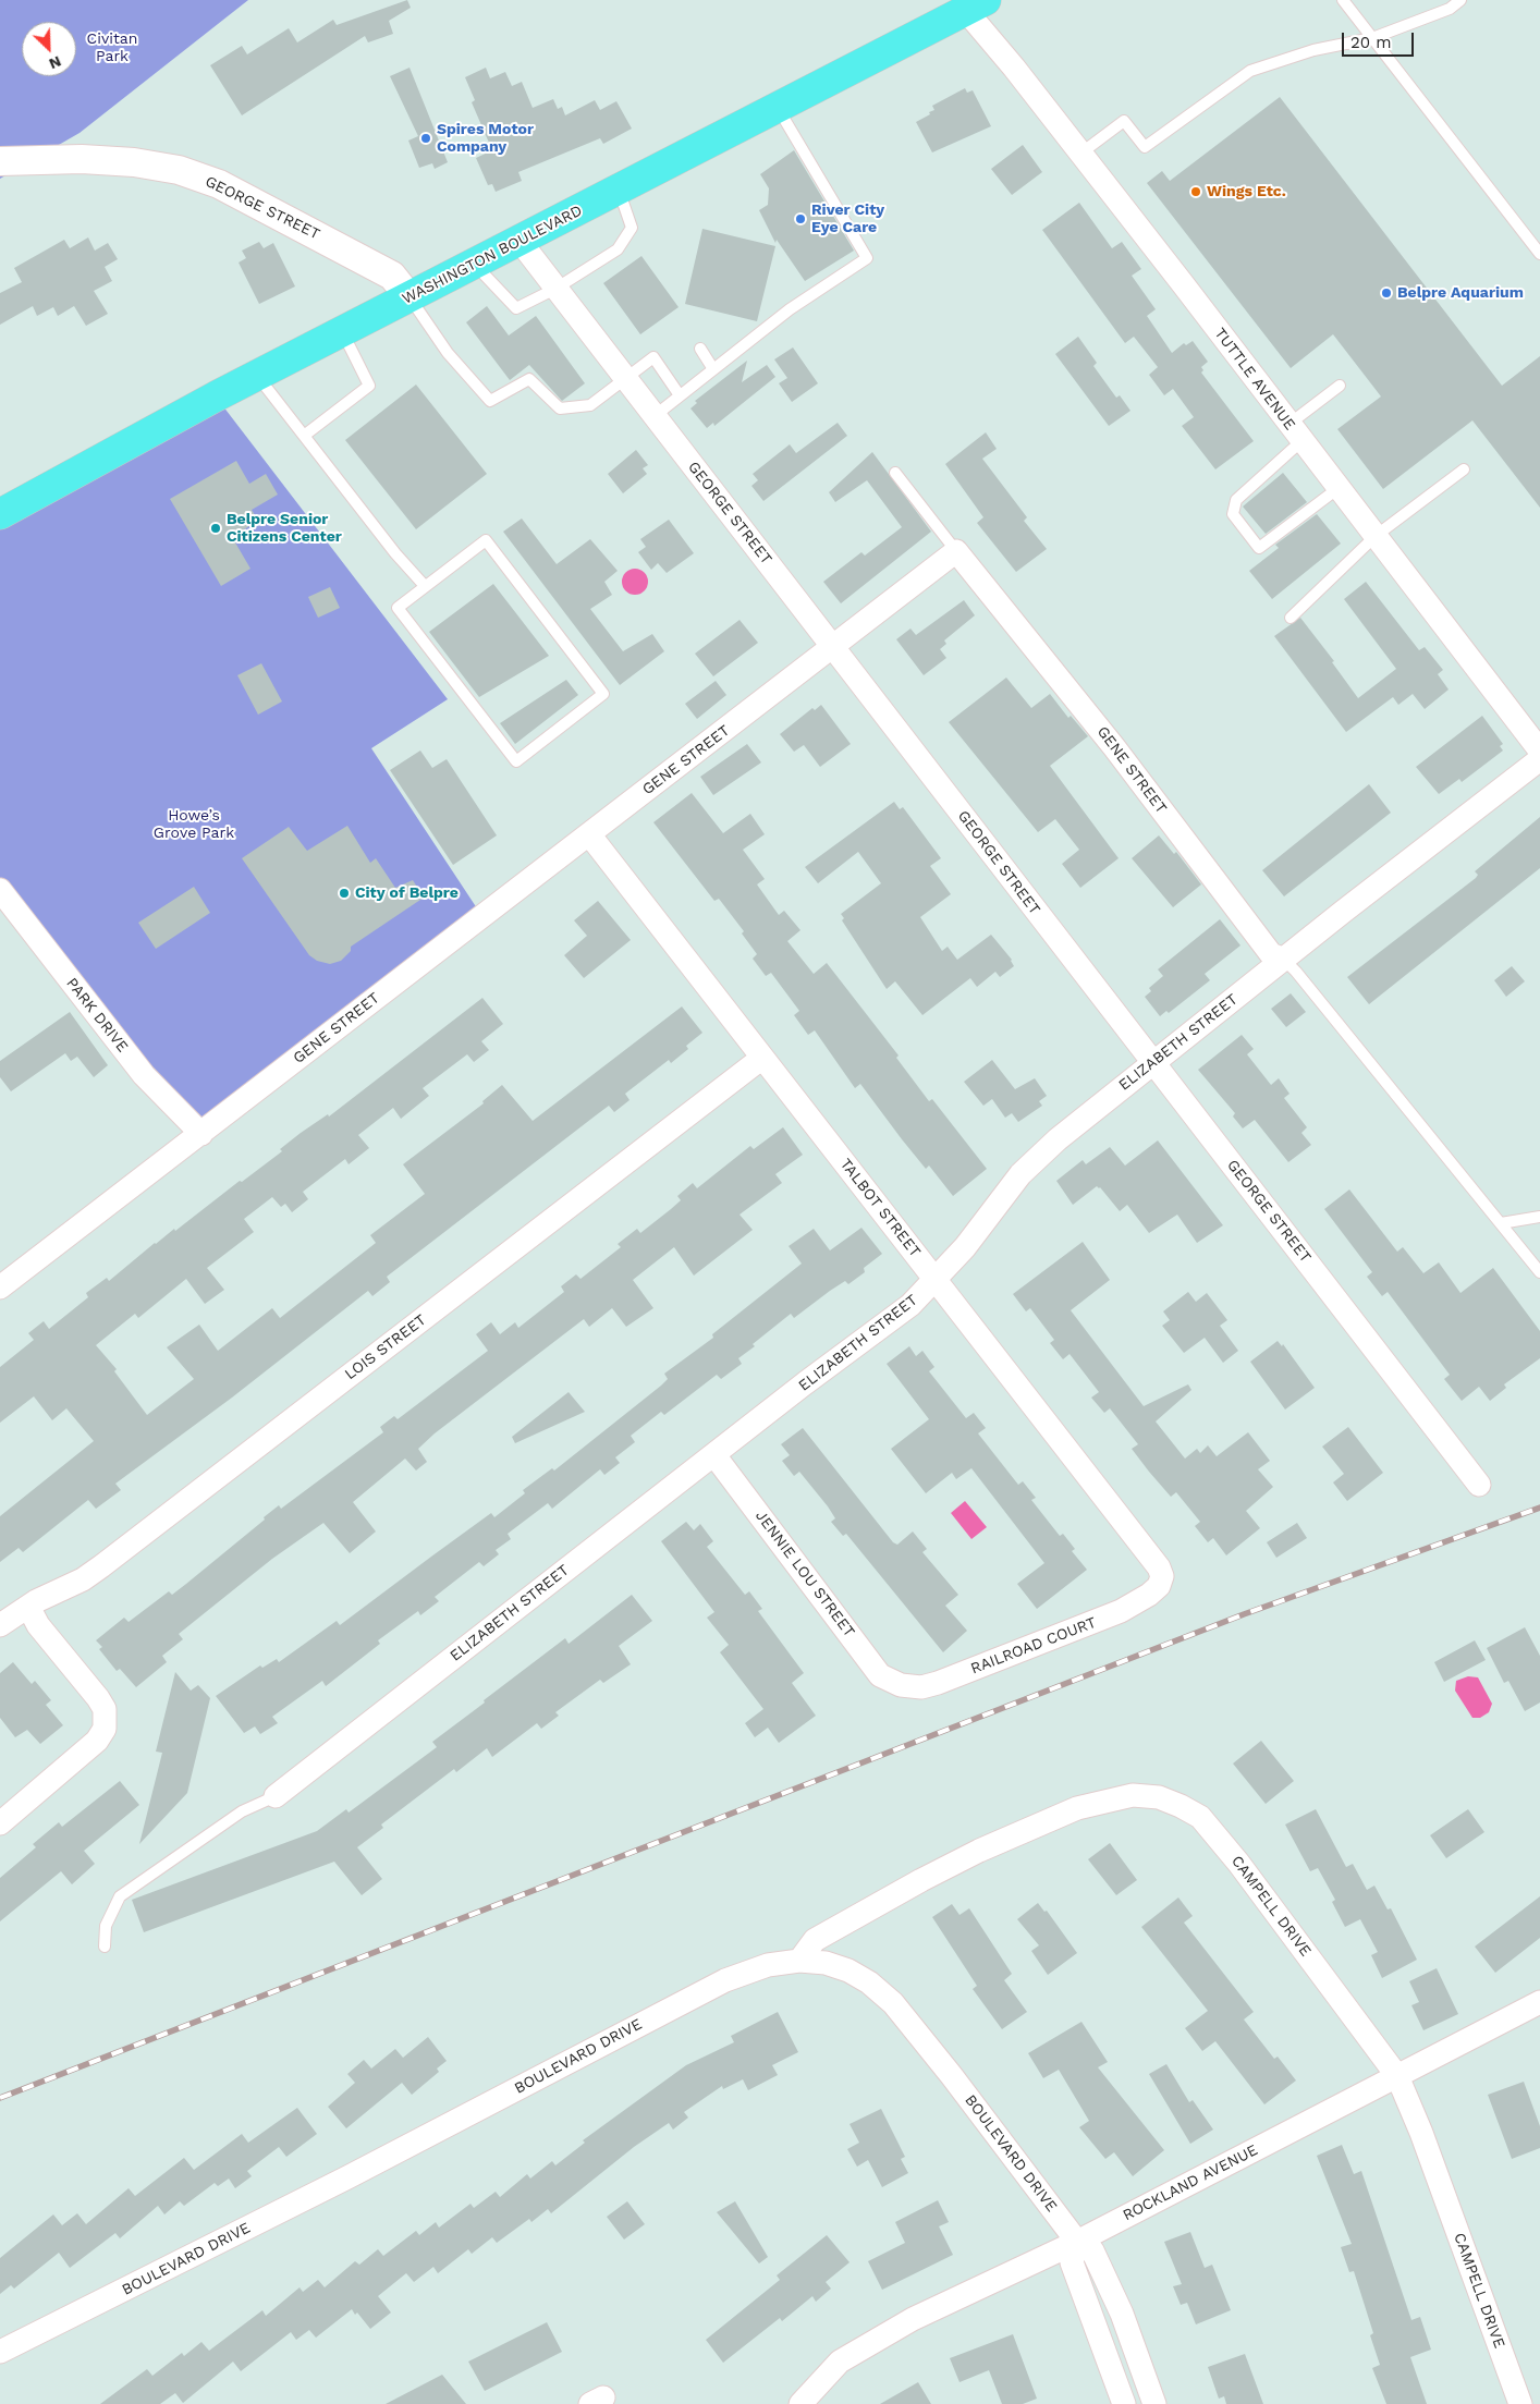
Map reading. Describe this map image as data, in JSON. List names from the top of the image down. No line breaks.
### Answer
{"streets":{"main road":["WASHINGTON BOULEVARD"],"street":["GEORGE STREET","TUTTLE AVENUE","GENE STREET","PARK DRIVE","ELIZABETH STREET","TALBOT STREET","LOIS STREET","JENNIE LOU STREET","RAILROAD COURT","CAMPELL DRIVE","BOULEVARD DRIVE","ROCKLAND AVENUE"]},"crossings":[["GEORGE STREET","WASHINGTON BOULEVARD"],["GEORGE STREET","GENE STREET"],["GEORGE STREET","ELIZABETH STREET"],["WASHINGTON BOULEVARD","TUTTLE AVENUE"],["GENE STREET","PARK DRIVE"],["GENE STREET","ELIZABETH STREET"],["GENE STREET","TALBOT STREET"],["ELIZABETH STREET","TALBOT STREET"],["ELIZABETH STREET","JENNIE LOU STREET"],["TALBOT STREET","LOIS STREET"],["TALBOT STREET","RAILROAD COURT"],["JENNIE LOU STREET","RAILROAD COURT"],["CAMPELL DRIVE","BOULEVARD DRIVE"],["CAMPELL DRIVE","ROCKLAND AVENUE"],["BOULEVARD DRIVE","ROCKLAND AVENUE"]],"parks":["Civitan Park","Howe’s Grove Park"],"places":["Spires Motor Company","Wings Etc.","River City Eye Care","Belpre Aquarium","Belpre Senior Citizens Center","City of Belpre"],"scale_bar":"20 m","north":"bottom right"}
